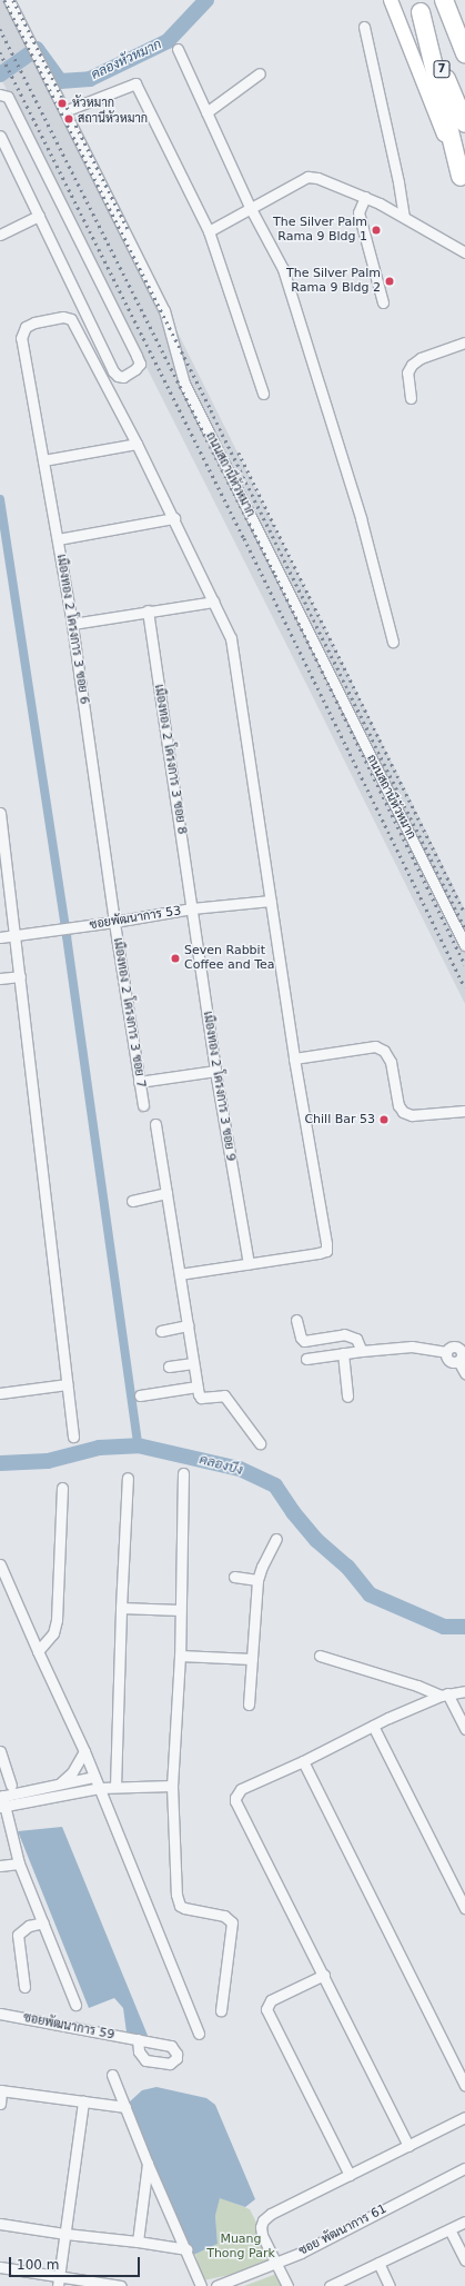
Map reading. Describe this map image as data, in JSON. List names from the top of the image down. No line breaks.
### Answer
{"streets":{"highway":["7"],"street":["ถนนสถานีหัวหมาก","เมืองทอง 2 โครงการ 3 ซอย 6","เมืองทอง 2 โครงการ 3 ซอย 8","ซอยพัฒนาการ 53","เมืองทอง 2 โครงการ 3 ซอย 7","เมืองทอง 2 โครงการ 3 ซอย 9","ซอยพัฒนาการ 59","ซอย พัฒนาการ 61"]},"crossings":[["เมืองทอง 2 โครงการ 3 ซอย 6","ซอยพัฒนาการ 53"],["เมืองทอง 2 โครงการ 3 ซอย 6","เมืองทอง 2 โครงการ 3 ซอย 7"],["เมืองทอง 2 โครงการ 3 ซอย 8","ซอยพัฒนาการ 53"],["เมืองทอง 2 โครงการ 3 ซอย 8","เมืองทอง 2 โครงการ 3 ซอย 9"],["ซอยพัฒนาการ 53","เมืองทอง 2 โครงการ 3 ซอย 7"],["ซอยพัฒนาการ 53","เมืองทอง 2 โครงการ 3 ซอย 9"]],"water":["คลองหัวหมาก","คลองบึง"],"parks":["Muang Thong Park"],"places":["หัวหมาก","สถานีหัวหมาก","The Silver Palm Rama 9 Bldg 1","The Silver Palm Rama 9 Bldg 2","Seven Rabbit Coffee and Tea","Chill Bar 53"],"scale_bar":"100 m"}
